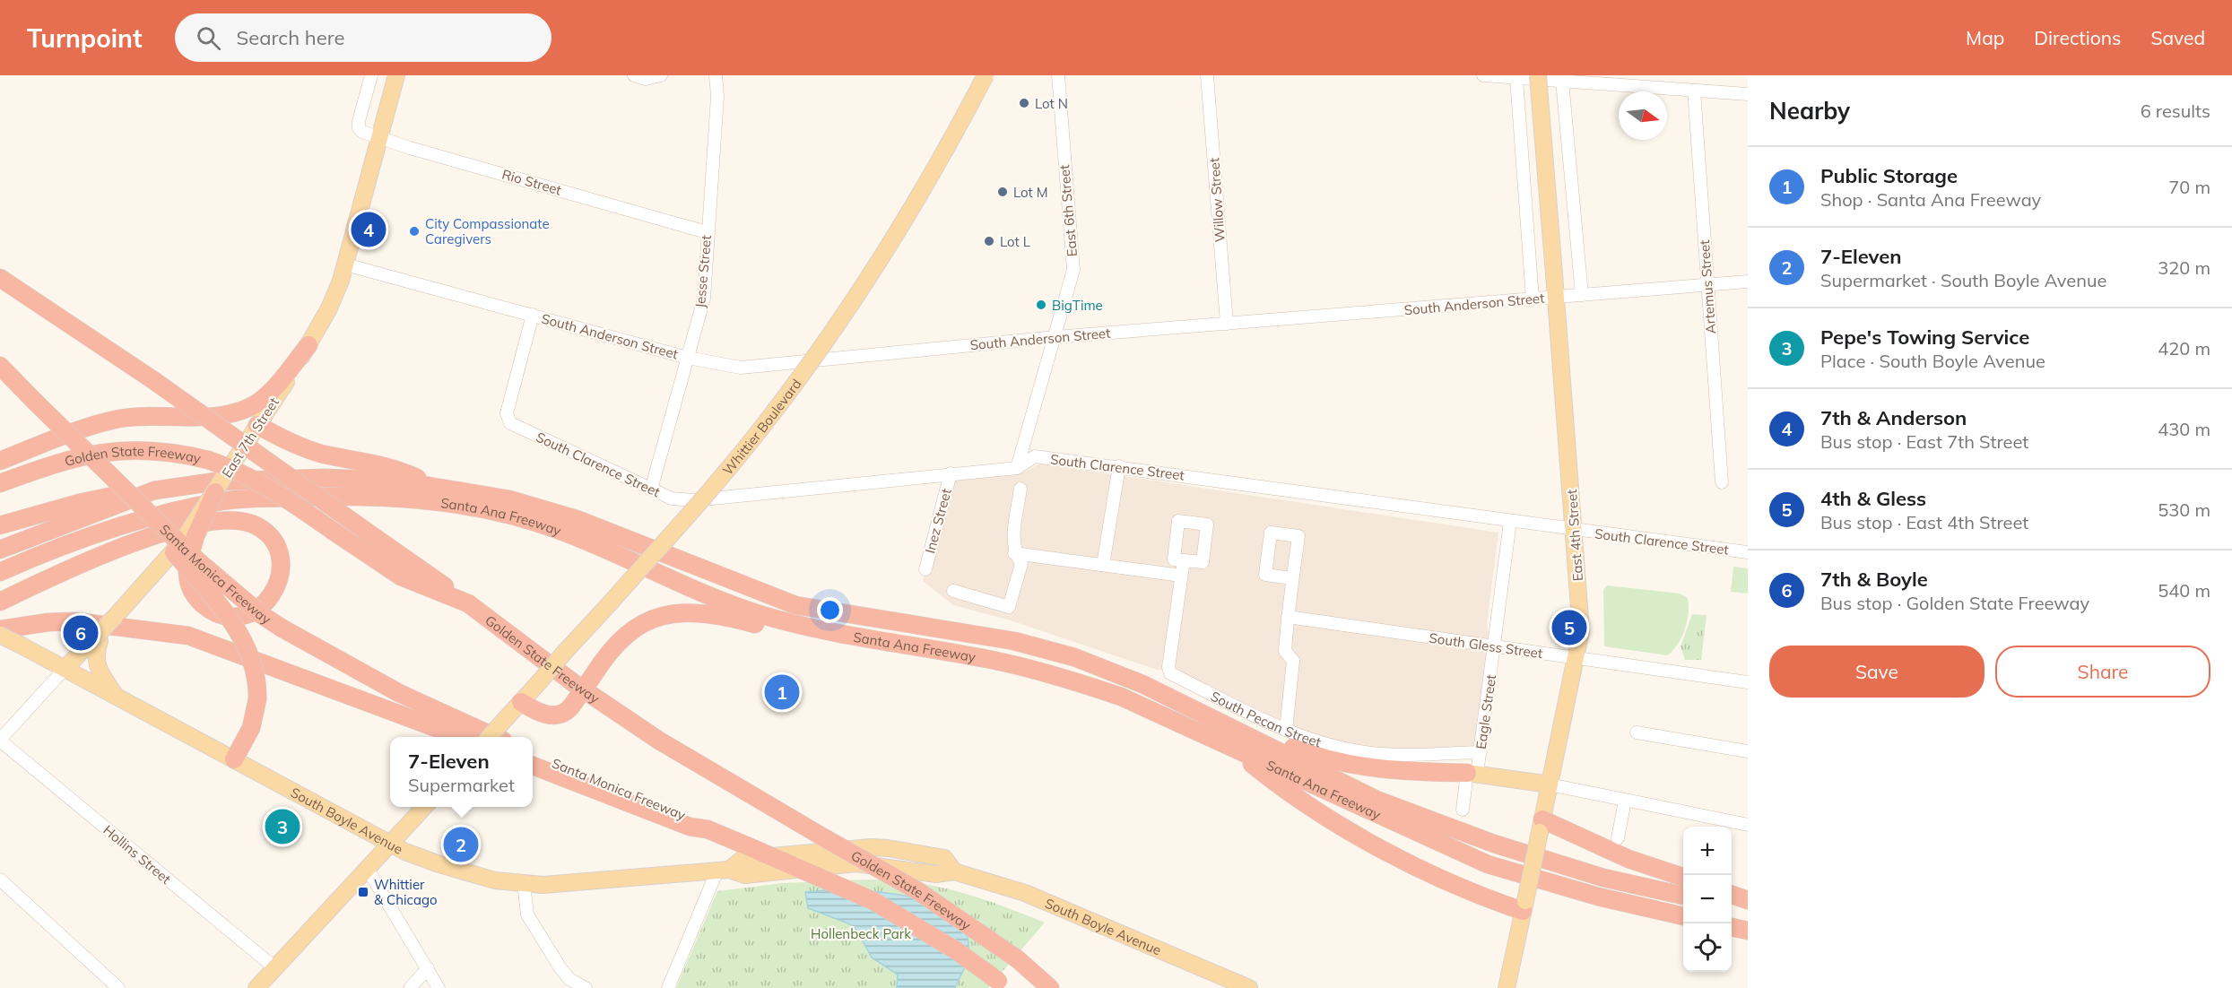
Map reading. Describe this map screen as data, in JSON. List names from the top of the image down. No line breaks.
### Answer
{"streets":{"highway":["Golden State Freeway","Santa Ana Freeway","Santa Monica Freeway"],"main road":["Whittier Boulevard","East 7th Street","East 4th Street","South Boyle Avenue"],"street":["Rio Street","Willow Street","East 6th Street","Jesse Street","Artemus Street","South Anderson Street","South Clarence Street","Inez Street","South Gless Street","Eagle Street","South Pecan Street","Hollins Street"]},"crossings":[["Rio Street","Jesse Street"],["Rio Street","East 7th Street"],["Willow Street","South Anderson Street"],["East 6th Street","South Anderson Street"],["East 6th Street","South Clarence Street"],["Jesse Street","South Anderson Street"],["Jesse Street","South Clarence Street"],["Artemus Street","South Anderson Street"],["South Anderson Street","East 7th Street"],["South Anderson Street","South Clarence Street"],["South Anderson Street","East 4th Street"],["Whittier Boulevard","Santa Monica Freeway"],["East 7th Street","South Boyle Avenue"],["East 7th Street","Hollins Street"],["Golden State Freeway","Santa Monica Freeway"],["South Clarence Street","Inez Street"],["South Clarence Street","East 4th Street"],["South Clarence Street","Eagle Street"],["East 4th Street","South Gless Street"],["South Gless Street","Eagle Street"],["Eagle Street","South Pecan Street"]],"parks":["Hollenbeck Park"],"places":{"other":["Lot N","Lot M","City Compassionate Caregivers","Lot L","BigTime"],"transit":["Whittier & Chicago"]},"north":"right","page":{"header":"Turnpoint","search":"Search here","nav":["Map","Directions","Saved"],"heading":["Nearby","6 results"],"list":[{"mark":"1","name":"Public Storage","note":"Shop · Santa Ana Freeway","value":"70 m"},{"mark":"2","name":"7-Eleven","note":"Supermarket · South Boyle Avenue","value":"320 m"},{"mark":"3","name":"Pepe's Towing Service","note":"Place · South Boyle Avenue","value":"420 m"},{"mark":"4","name":"7th & Anderson","note":"Bus stop · East 7th Street","value":"430 m"},{"mark":"5","name":"4th & Gless","note":"Bus stop · East 4th Street","value":"530 m"},{"mark":"6","name":"7th & Boyle","note":"Bus stop · Golden State Freeway","value":"540 m"}],"pins":["4","5","6","1","3","2"],"buttons":["Save","Share"],"popup":["7-Eleven","Supermarket"],"map_buttons":["+","−"]}}
